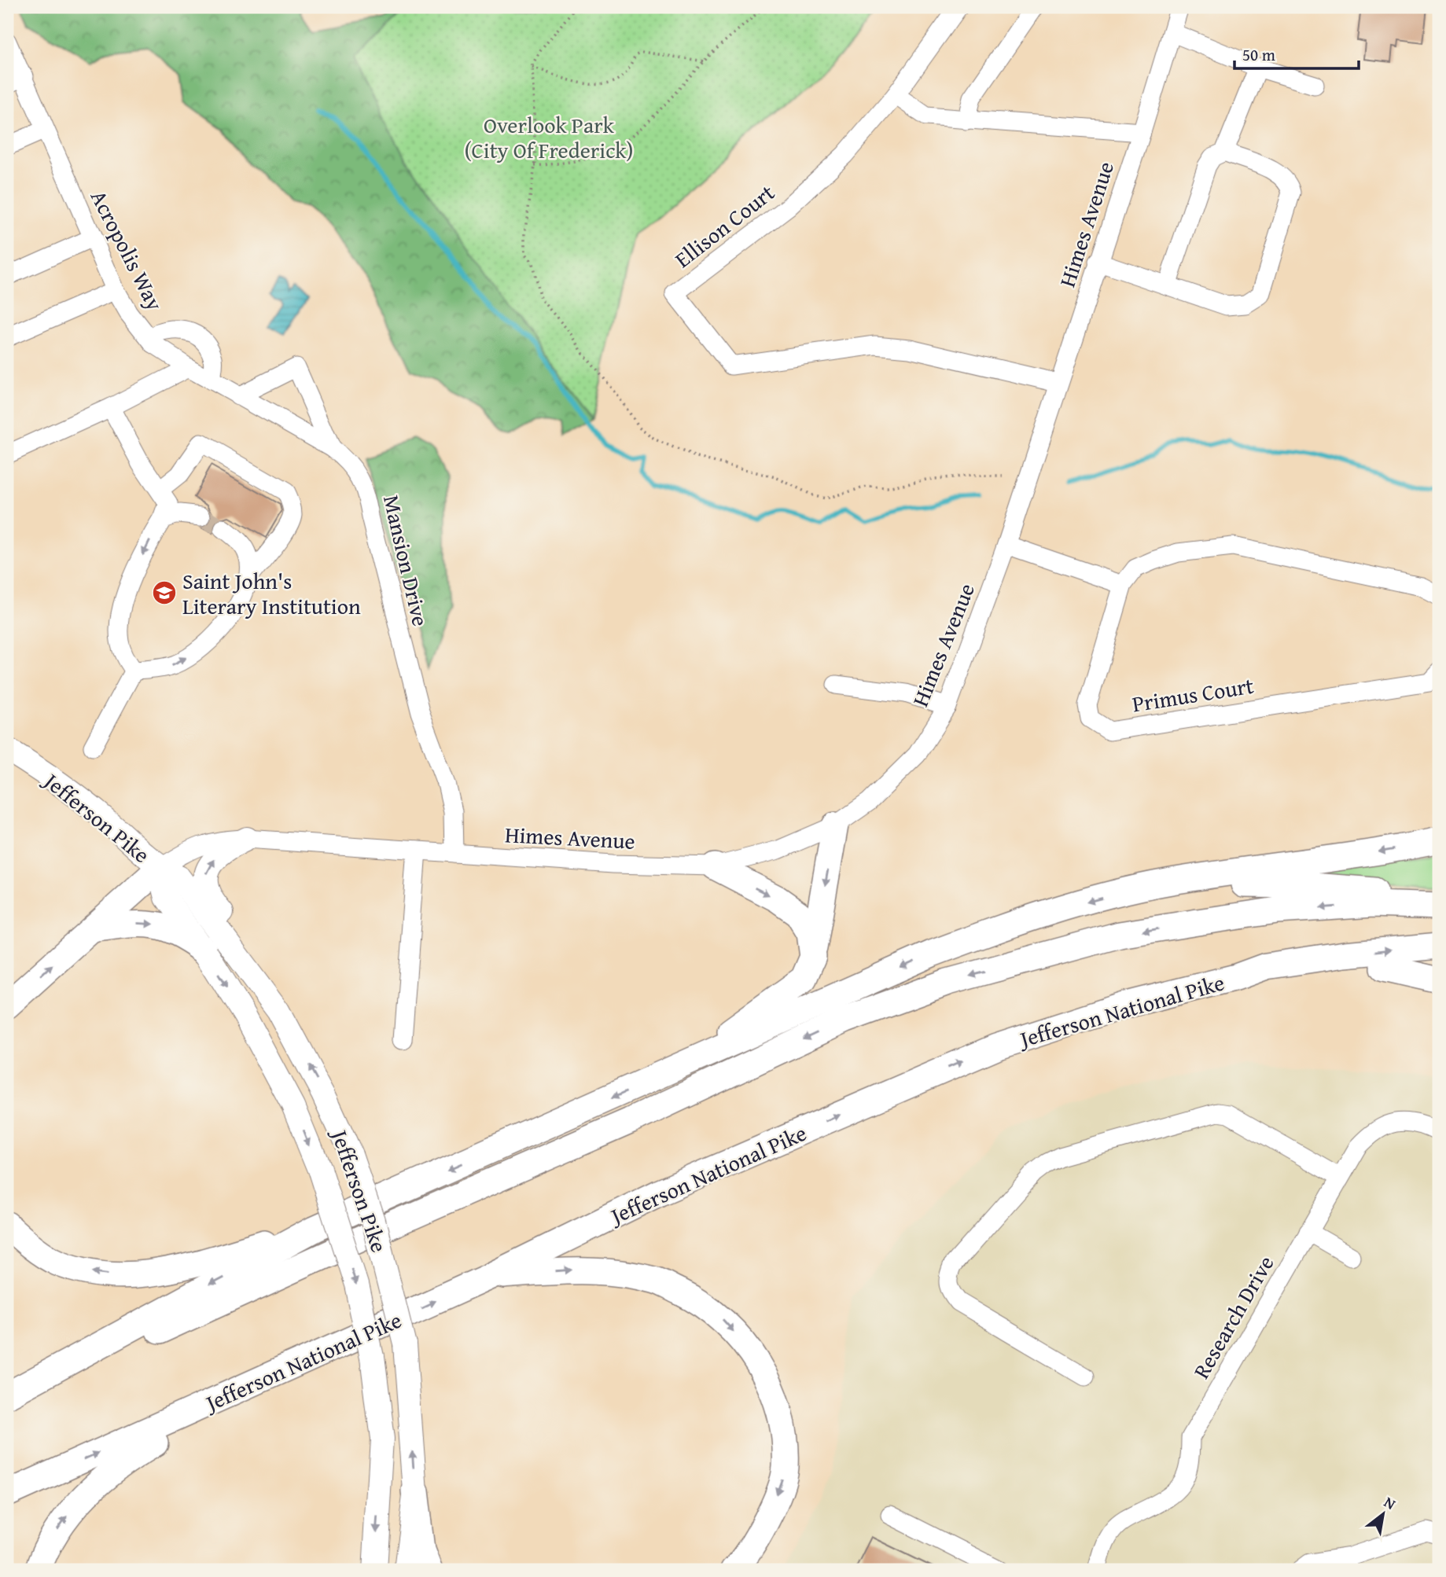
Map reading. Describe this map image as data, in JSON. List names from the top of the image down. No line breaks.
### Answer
{"streets":{"highway":["Jefferson National Pike"],"main road":["Jefferson Pike"],"street":["Himes Avenue","Ellison Court","Acropolis Way","Mansion Drive","Primus Court","Research Drive"]},"crossings":[["Himes Avenue","Ellison Court"],["Himes Avenue","Mansion Drive"],["Himes Avenue","Jefferson Pike"],["Acropolis Way","Mansion Drive"]],"parks":["Overlook Park (City Of Frederick)"],"places":{"school or university":["Saint John's Literary Institution"]},"scale_bar":"50 m","north":"top right"}
